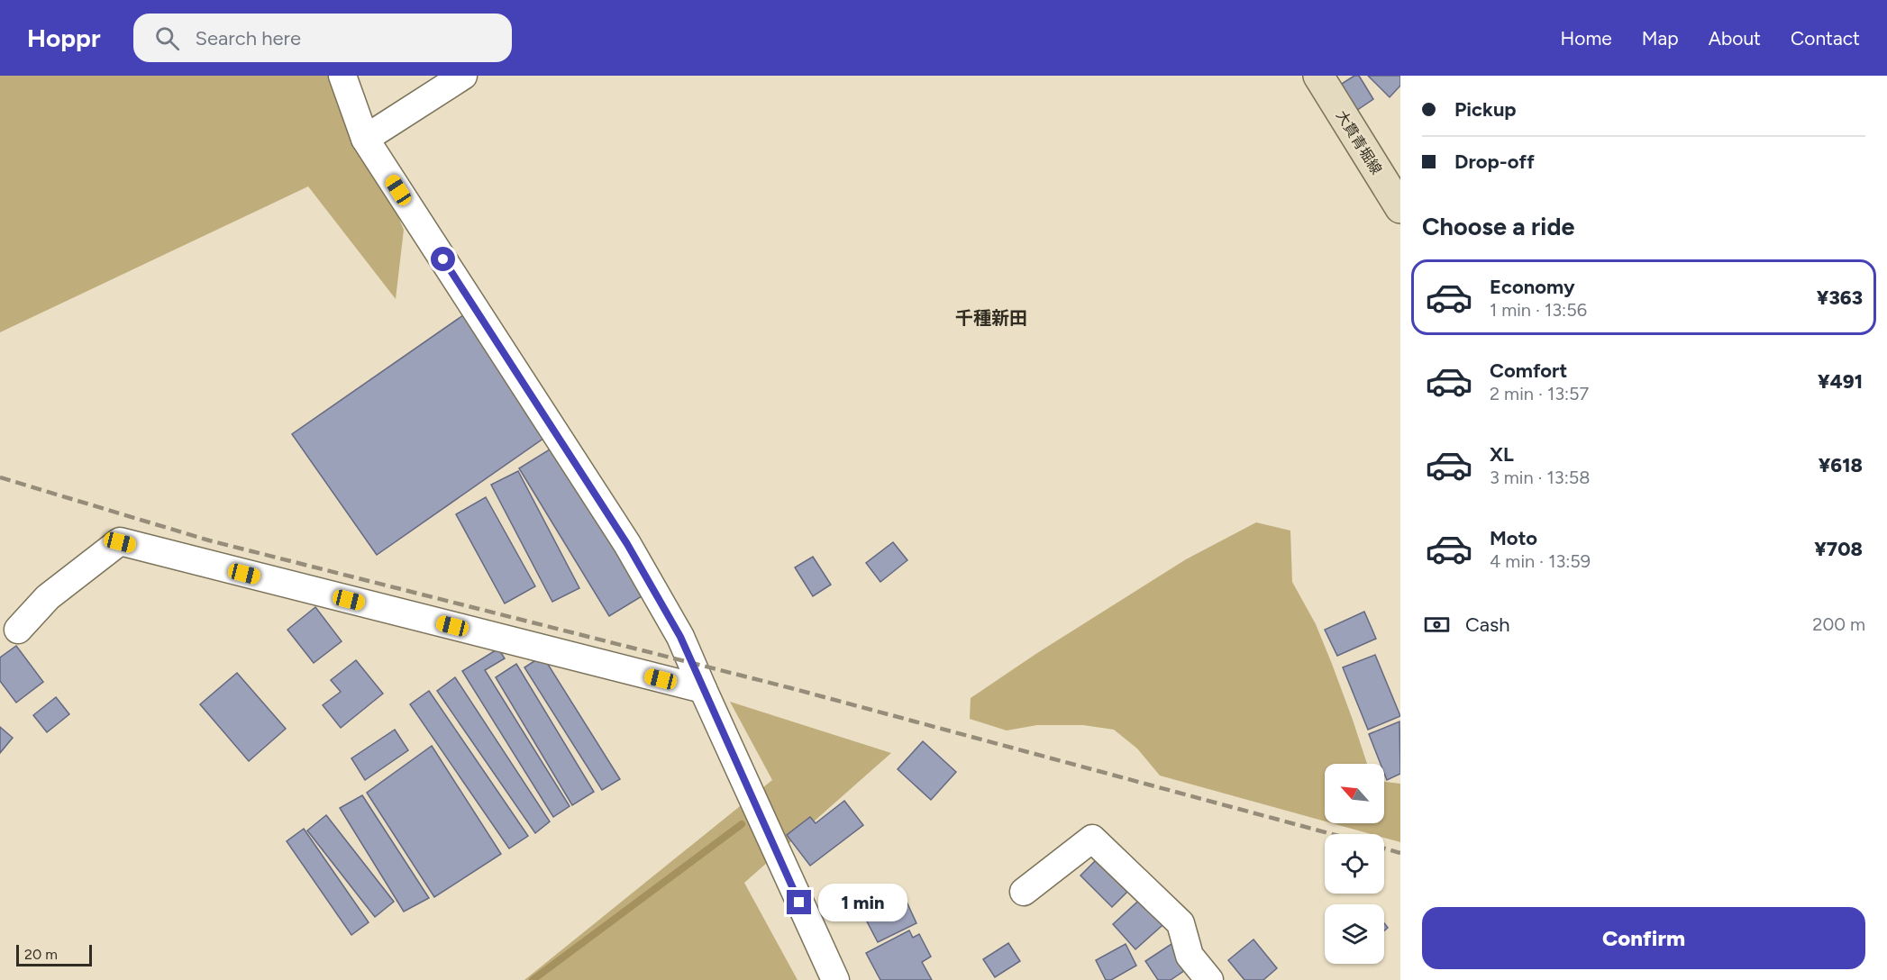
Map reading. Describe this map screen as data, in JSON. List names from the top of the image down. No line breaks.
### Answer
{"streets":{"main road":["大貫青堀線"]},"districts":["千種新田"],"scale_bar":"20 m","north":"top left","page":{"header":"Hoppr","search":"Search here","nav":["Home","Map","About","Contact"],"banner":["Pickup","Drop-off"],"heading":"Choose a ride","list":[{"name":"Economy","note":"1 min · 13:56","value":"¥363"},{"name":"Comfort","note":"2 min · 13:57","value":"¥491"},{"name":"XL","note":"3 min · 13:58","value":"¥618"},{"name":"Moto","note":"4 min · 13:59","value":"¥708"}],"pay":["Cash","200 m"],"bubble":"1 min","buttons":"Confirm","scale":"20 m"}}
